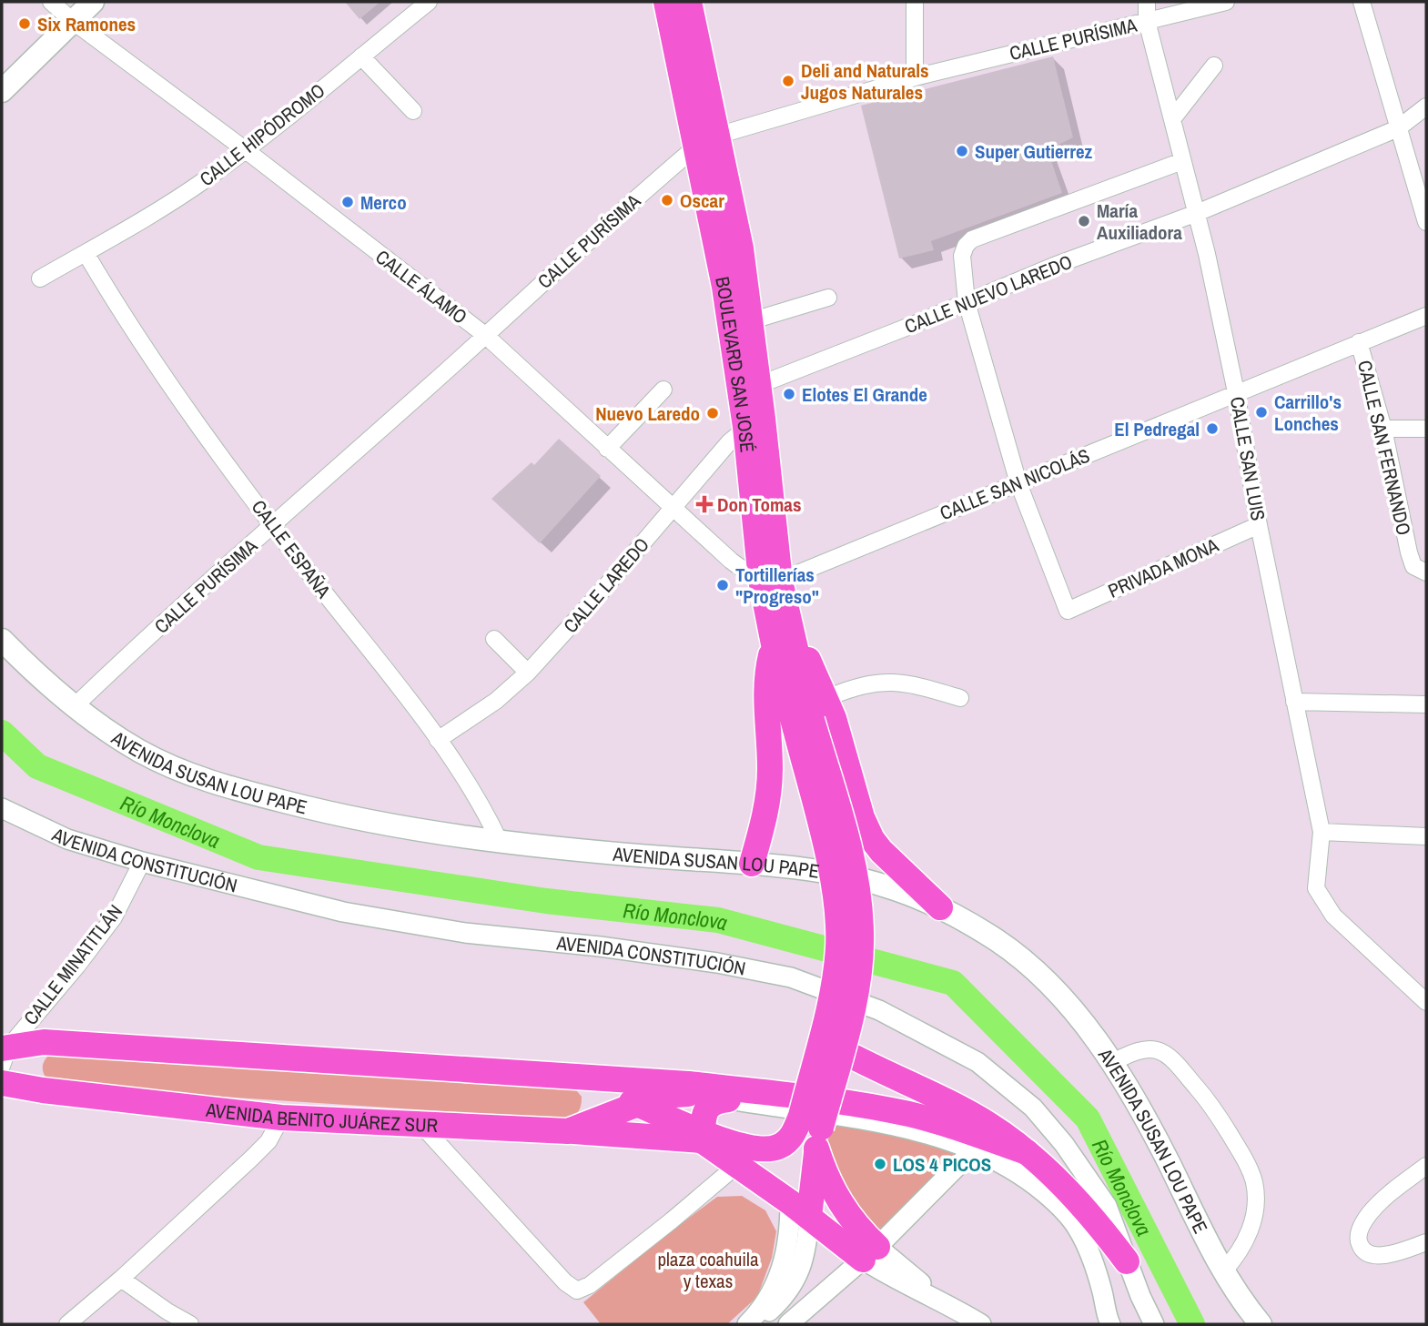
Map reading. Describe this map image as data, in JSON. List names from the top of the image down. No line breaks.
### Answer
{"streets":{"main road":["BOULEVARD SAN JOSÉ","AVENIDA SUSAN LOU PAPE","AVENIDA BENITO JUÁREZ SUR"],"street":["CALLE PURÍSIMA","CALLE HIPÓDROMO","CALLE ÁLAMO","CALLE NUEVO LAREDO","CALLE SAN FERNANDO","CALLE SAN LUIS","CALLE SAN NICOLÁS","CALLE ESPAÑA","PRIVADA MONA","CALLE LAREDO","AVENIDA CONSTITUCIÓN","CALLE MINATITLÁN"]},"crossings":[["CALLE PURÍSIMA","CALLE ÁLAMO"],["CALLE PURÍSIMA","BOULEVARD SAN JOSÉ"],["CALLE PURÍSIMA","CALLE SAN LUIS"],["CALLE PURÍSIMA","CALLE ESPAÑA"],["CALLE PURÍSIMA","AVENIDA SUSAN LOU PAPE"],["CALLE HIPÓDROMO","CALLE ÁLAMO"],["CALLE HIPÓDROMO","CALLE ESPAÑA"],["CALLE ÁLAMO","BOULEVARD SAN JOSÉ"],["CALLE ÁLAMO","CALLE SAN NICOLÁS"],["CALLE ÁLAMO","CALLE LAREDO"],["CALLE NUEVO LAREDO","BOULEVARD SAN JOSÉ"],["CALLE NUEVO LAREDO","CALLE SAN LUIS"],["BOULEVARD SAN JOSÉ","CALLE SAN NICOLÁS"],["BOULEVARD SAN JOSÉ","CALLE LAREDO"],["CALLE SAN FERNANDO","CALLE SAN NICOLÁS"],["CALLE SAN LUIS","CALLE SAN NICOLÁS"],["CALLE SAN LUIS","PRIVADA MONA"],["CALLE SAN NICOLÁS","PRIVADA MONA"],["CALLE ESPAÑA","CALLE LAREDO"],["CALLE ESPAÑA","AVENIDA SUSAN LOU PAPE"],["AVENIDA CONSTITUCIÓN","CALLE MINATITLÁN"]],"water":["Río Monclova"],"parks":["plaza coahuila y texas"],"places":{"other":["Six Ramones","Deli and Naturals Jugos Naturales","Super Gutierrez","Oscar","Merco","María Auxiliadora","Elotes El Grande","Carrillo's Lonches","Nuevo Laredo","El Pedregal","Tortillerías \"Progreso\"","LOS 4 PICOS"],"health":["Don Tomas"]}}
